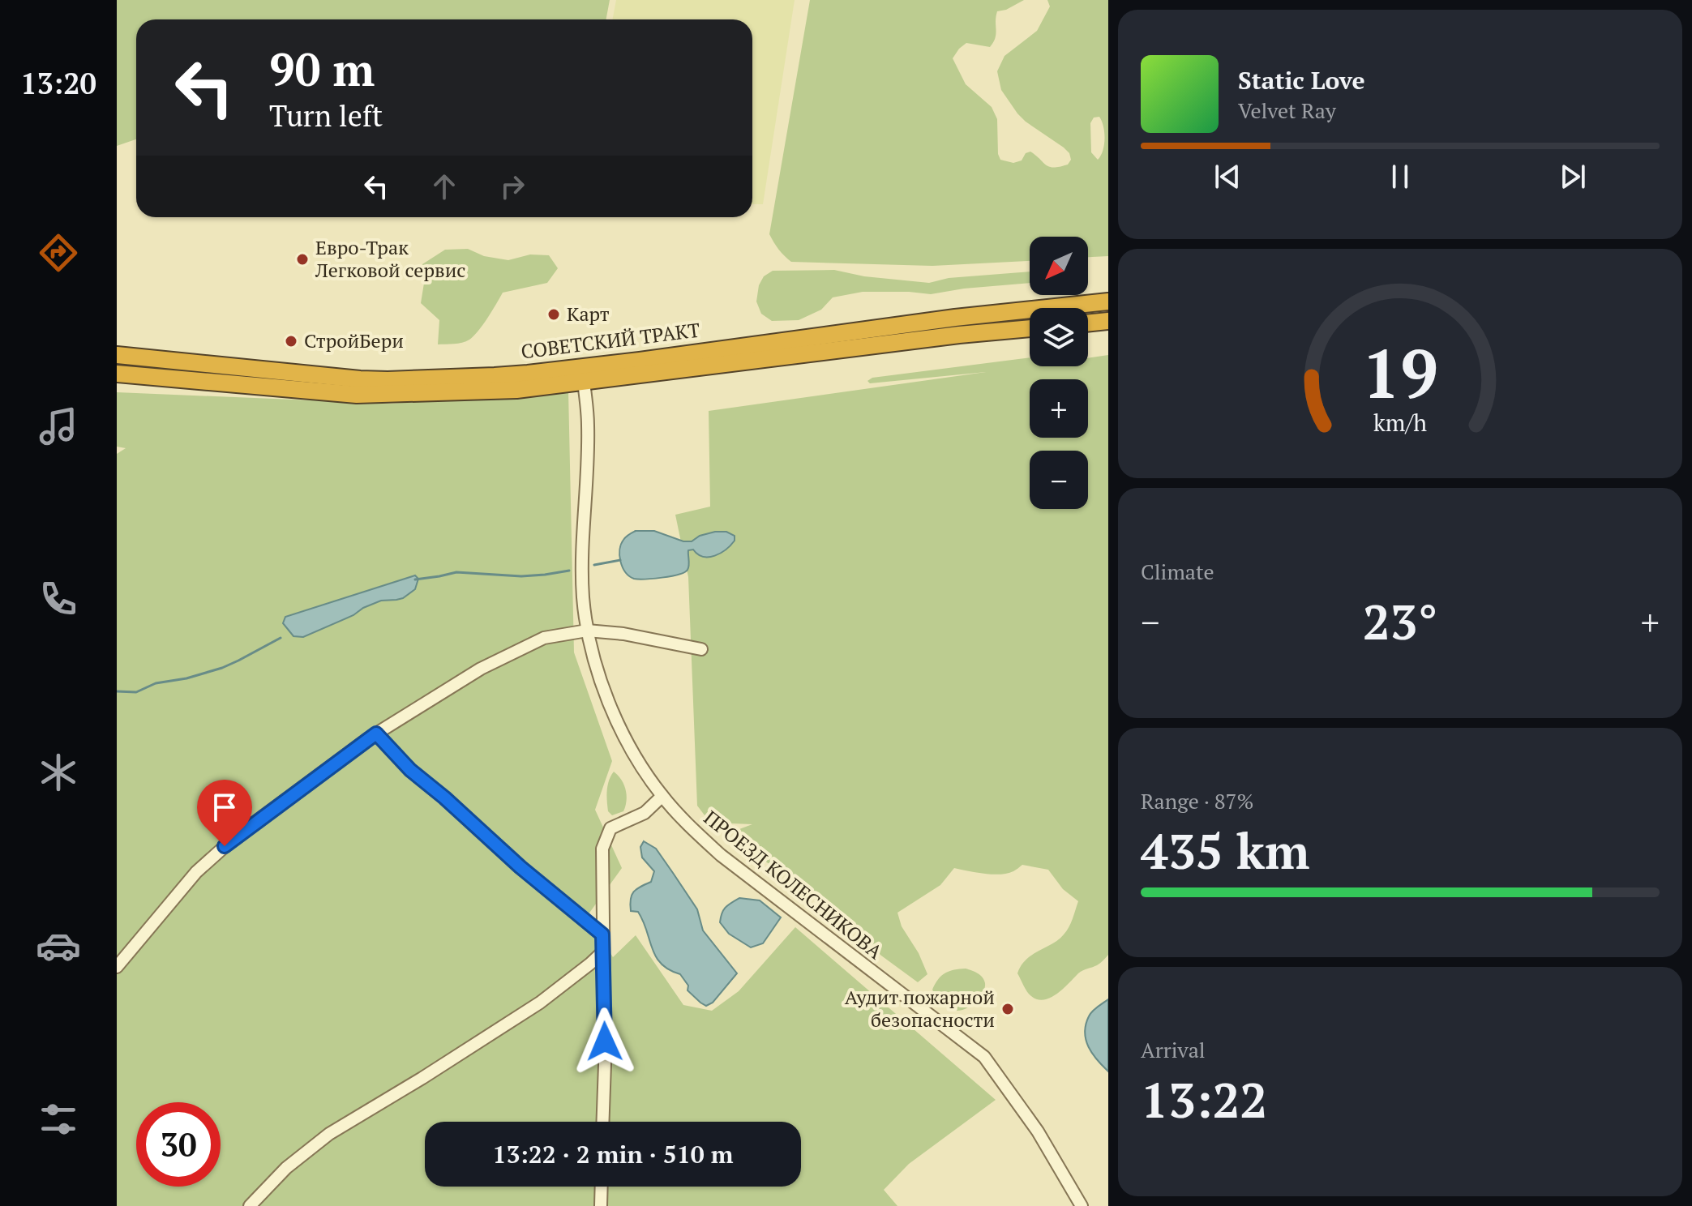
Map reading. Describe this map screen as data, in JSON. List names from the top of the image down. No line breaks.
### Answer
{"streets":{"highway":["СОВЕТСКИЙ ТРАКТ"],"street":["ПРОЕЗД КОЛЕСНИКОВА"]},"crossings":[["СОВЕТСКИЙ ТРАКТ","ПРОЕЗД КОЛЕСНИКОВА"]],"places":["Евро-Трак Легковой сервис","Карт","СтройБери","Аудит пожарной безопасности"],"north":"bottom left","page":{"tabs":"13:20","turn":["90 m","Turn left"],"song":["Static Love","Velvet Ray"],"map_buttons":["+","−"],"tile":["Climate",["Range · 87%","435 km"],["Arrival","13:22"]],"heat":["−","23°","+"],"limit":"30","trip":"13:22 · 2 min · 510 m","gauge":["19","km/h"]}}
